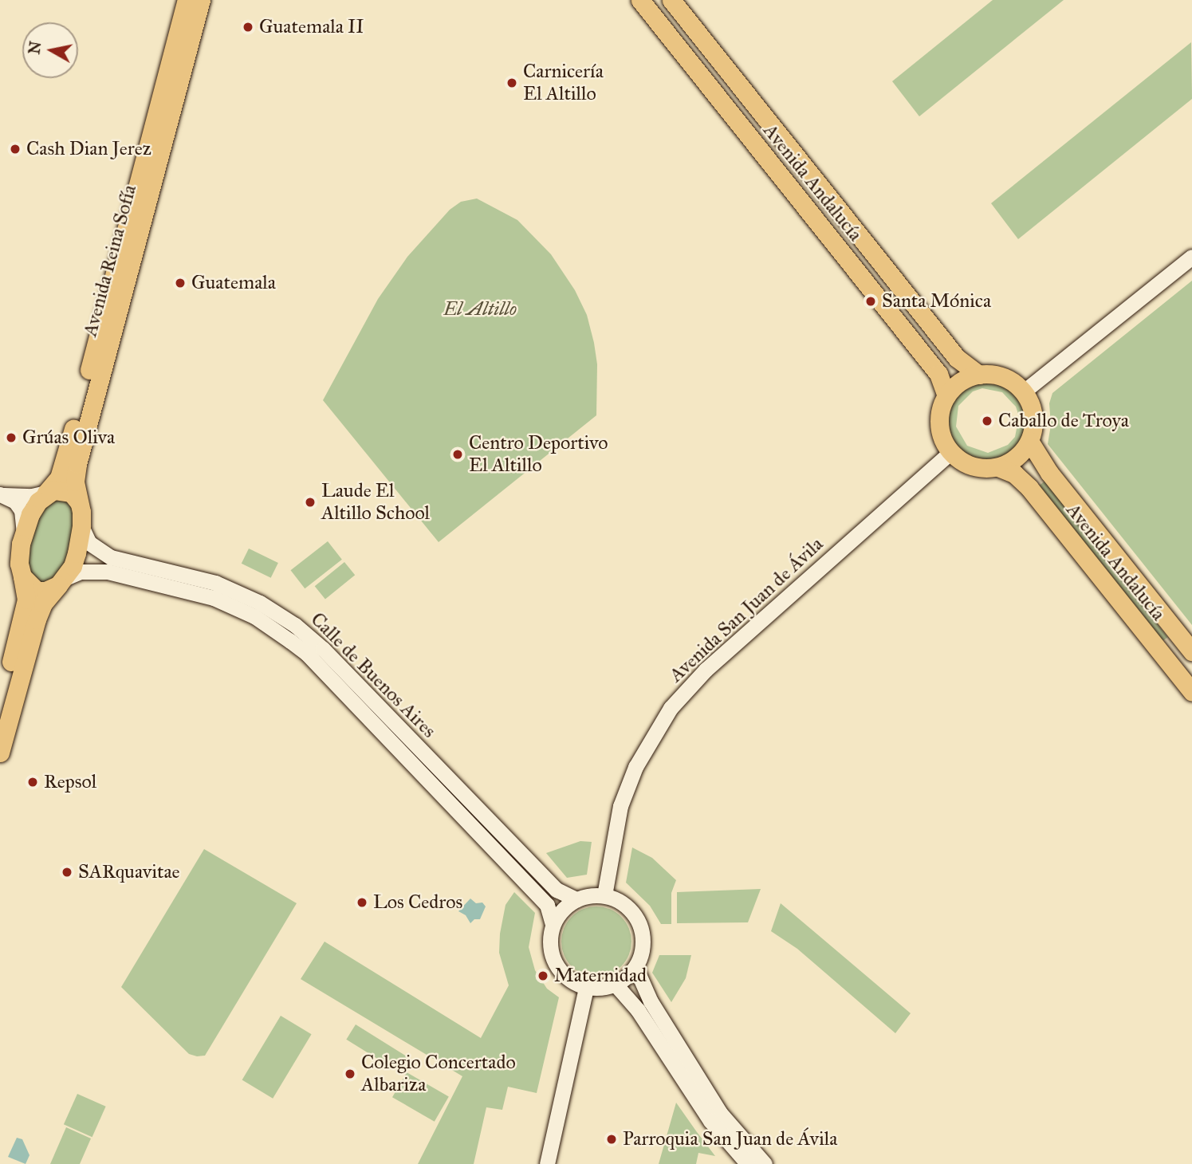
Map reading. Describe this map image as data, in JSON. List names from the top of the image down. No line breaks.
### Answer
{"streets":{"main road":["Avenida Andalucía","Avenida Reina Sofía"],"street":["Avenida San Juan de Ávila","Calle de Buenos Aires"]},"crossings":[["Avenida Andalucía","Avenida San Juan de Ávila"],["Avenida Reina Sofía","Calle de Buenos Aires"],["Avenida San Juan de Ávila","Calle de Buenos Aires"]],"parks":["El Altillo"],"places":["Guatemala II","Carnicería El Altillo","Cash Dian Jerez","Guatemala","Santa Mónica","Caballo de Troya","Grúas Oliva","Centro Deportivo El Altillo","Laude El Altillo School","Repsol","SARquavitae","Los Cedros","Maternidad","Colegio Concertado Albariza","Parroquia San Juan de Ávila"],"north":"left"}
